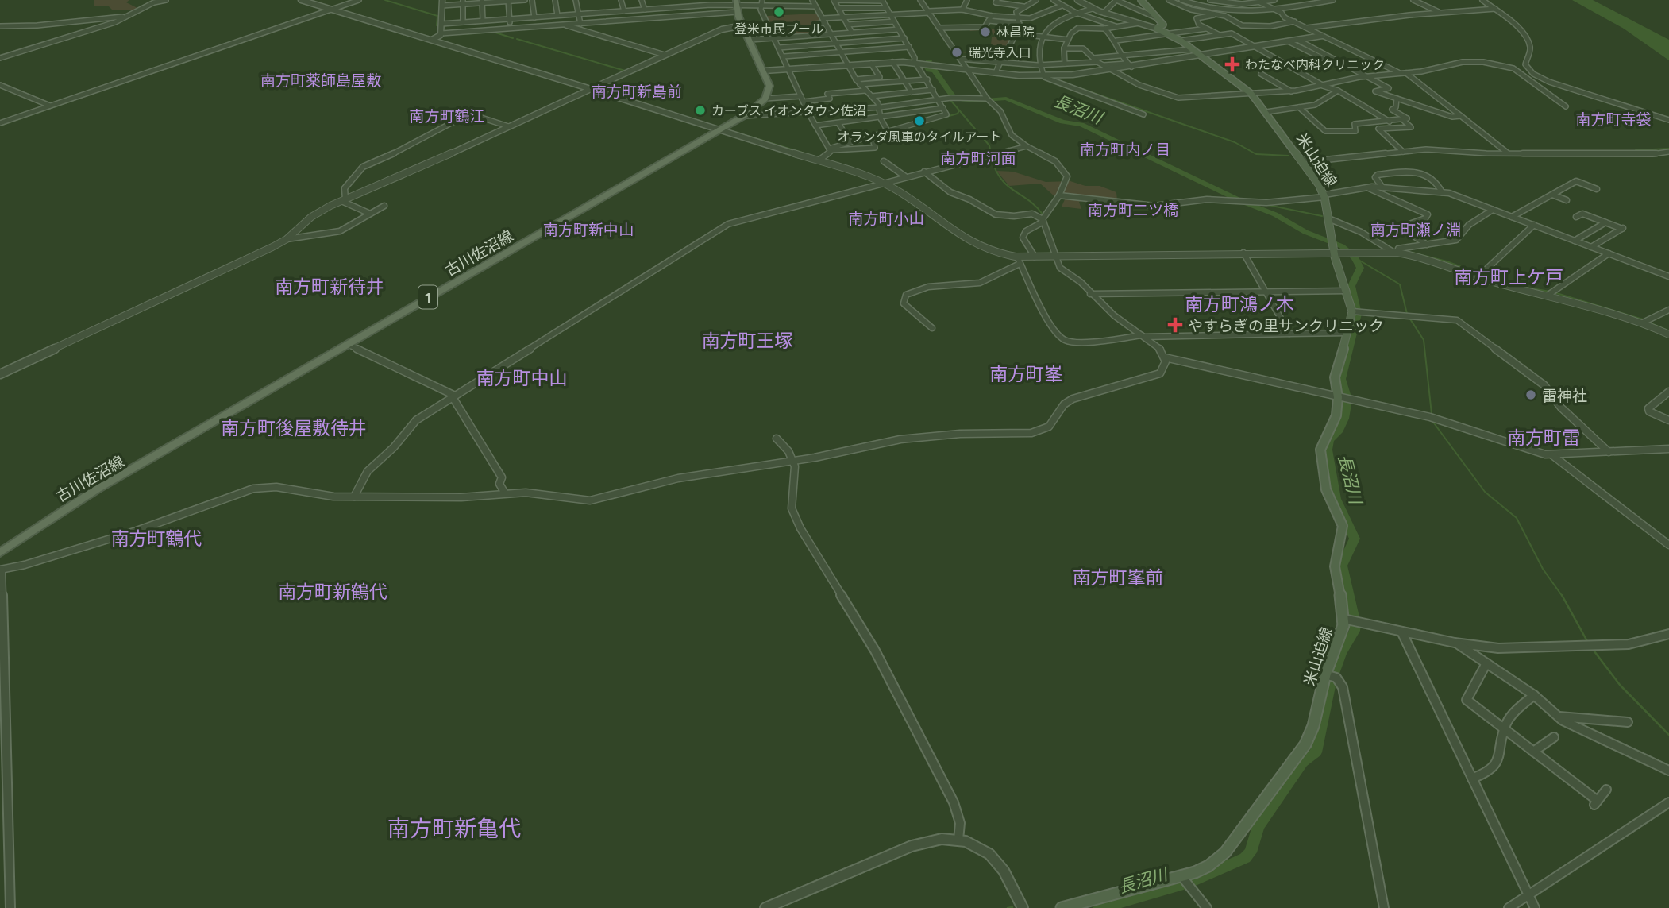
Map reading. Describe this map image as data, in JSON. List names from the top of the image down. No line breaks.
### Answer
{"streets":{"main road":["米山迫線","古川佐沼線","1"]},"districts":["南方町薬師島屋敷","南方町新島前","南方町鶴江","南方町寺袋","南方町内ノ目","南方町河面","南方町二ツ橋","南方町小山","南方町新中山","南方町瀬ノ淵","南方町上ケ戸","南方町新待井","南方町鴻ノ木","南方町王塚","南方町峯","南方町中山","南方町後屋敷待井","南方町雷","南方町鶴代","南方町峯前","南方町新鶴代","南方町新亀代"],"water":["長沼川"],"places":{"other":["登米市民プール","林昌院","瑞光寺入口","カーブス イオンタウン佐沼","オランダ風車のタイルアート","雷神社"],"health":["わたなべ内科クリニック","やすらぎの里サンクリニック"]}}
